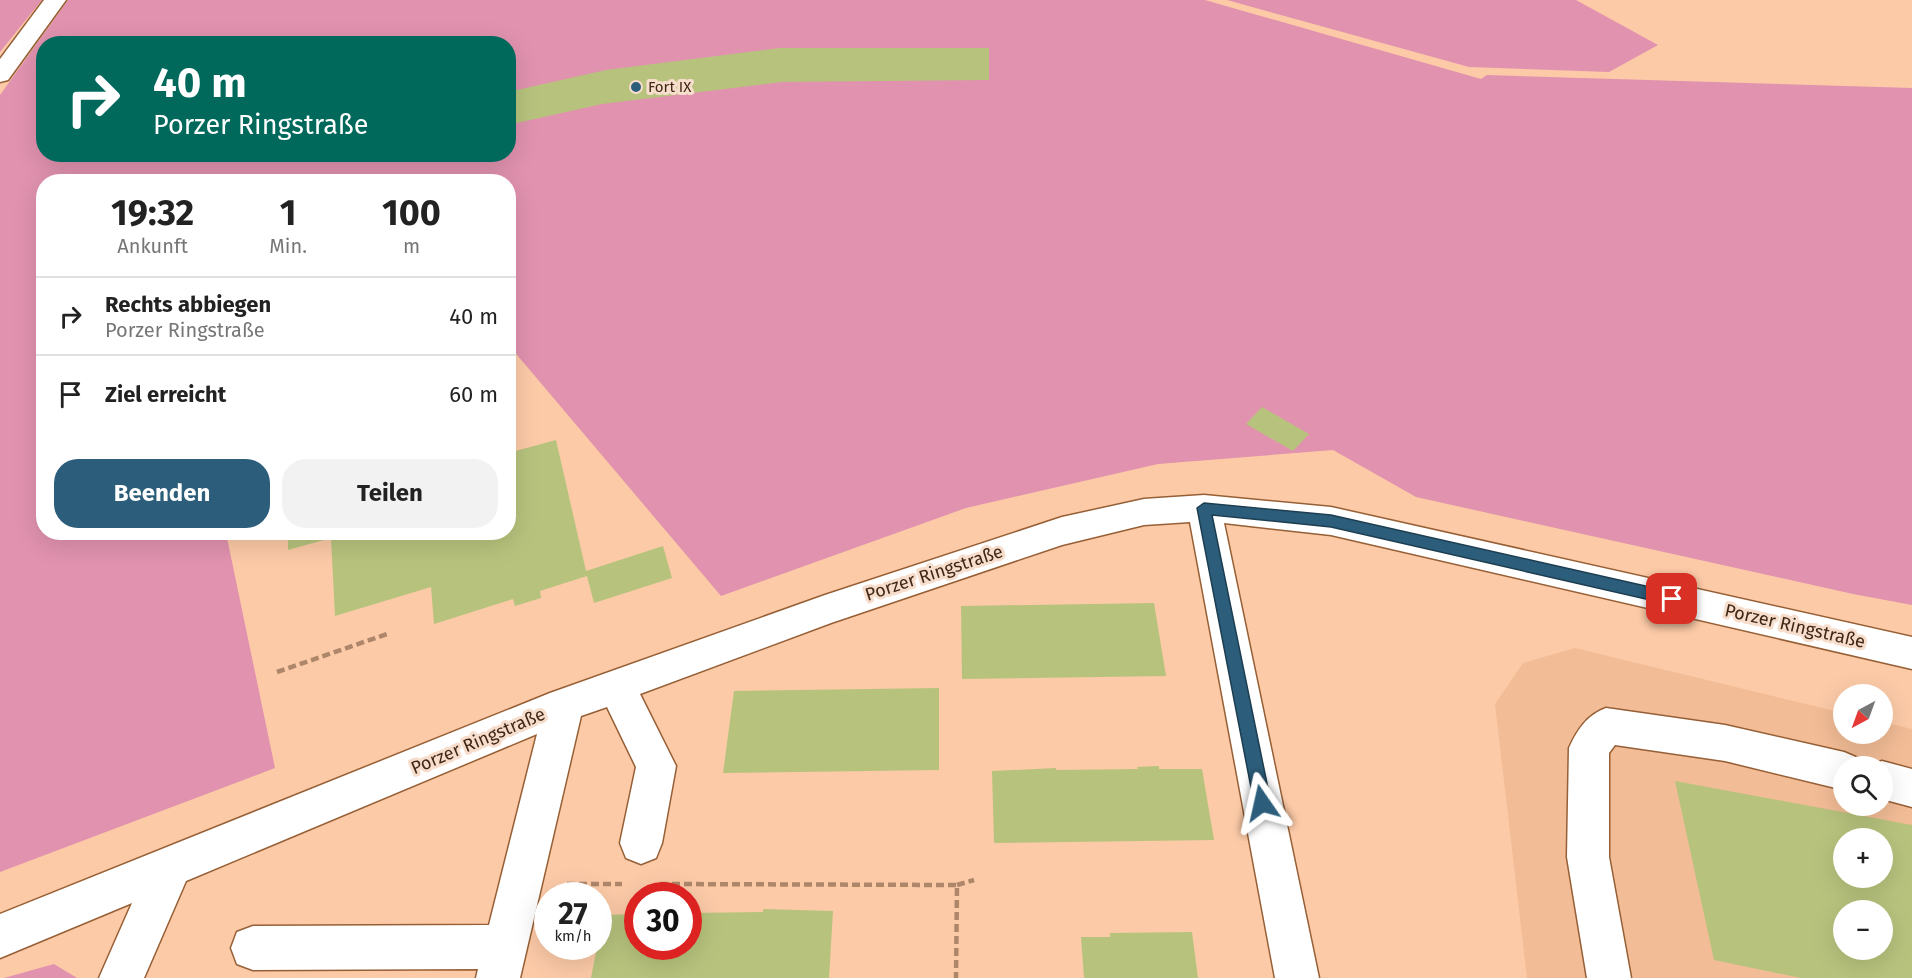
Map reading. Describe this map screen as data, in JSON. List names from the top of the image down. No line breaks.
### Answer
{"streets":{"street":["Porzer Ringstraße"]},"places":["Fort IX"],"north":"bottom left","page":{"turn":["40 m","Porzer Ringstraße"],"eta":["19:32","Ankunft","1","Min.","100","m"],"list":[{"name":"Rechts abbiegen","note":"Porzer Ringstraße","value":"40 m"},{"name":"Ziel erreicht","value":"60 m"}],"buttons":["Beenden","Teilen"],"map_buttons":["+","−"],"speed":"27 km/h","limit":"30"}}
